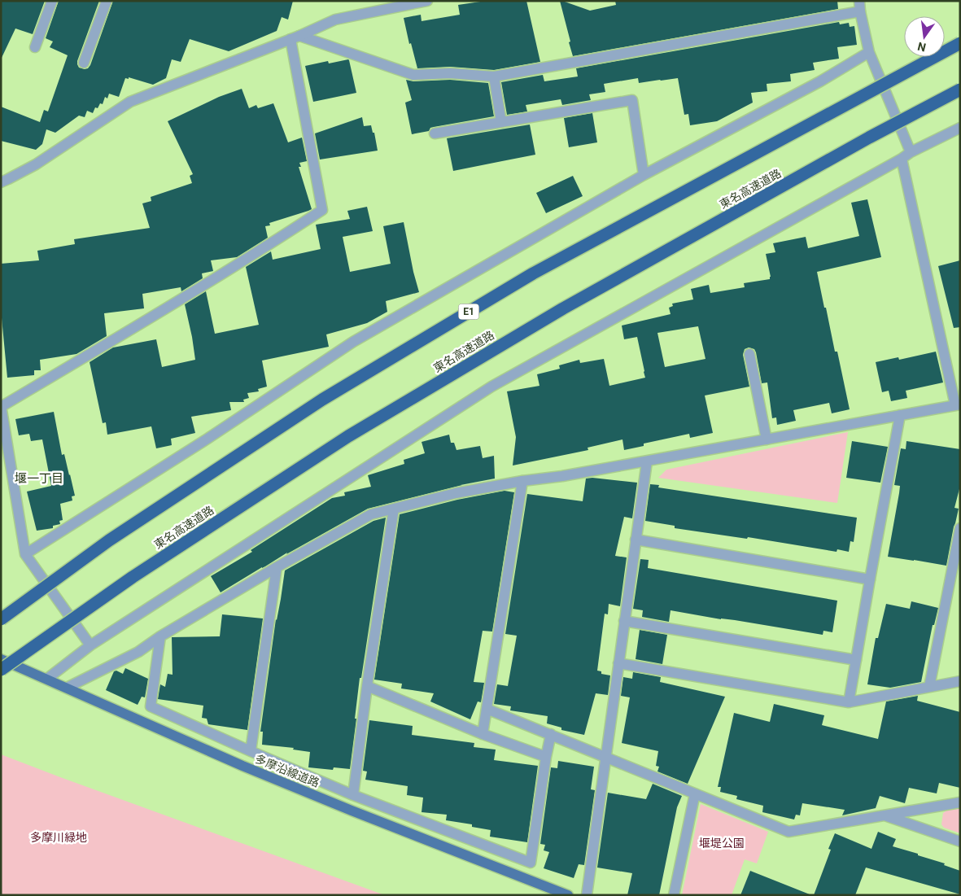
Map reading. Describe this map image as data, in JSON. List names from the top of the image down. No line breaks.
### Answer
{"streets":{"highway":["東名高速道路","E1"],"main road":["多摩沿線道路"]},"districts":["堰一丁目"],"parks":["多摩川緑地","堰堤公園"],"north":"bottom"}
